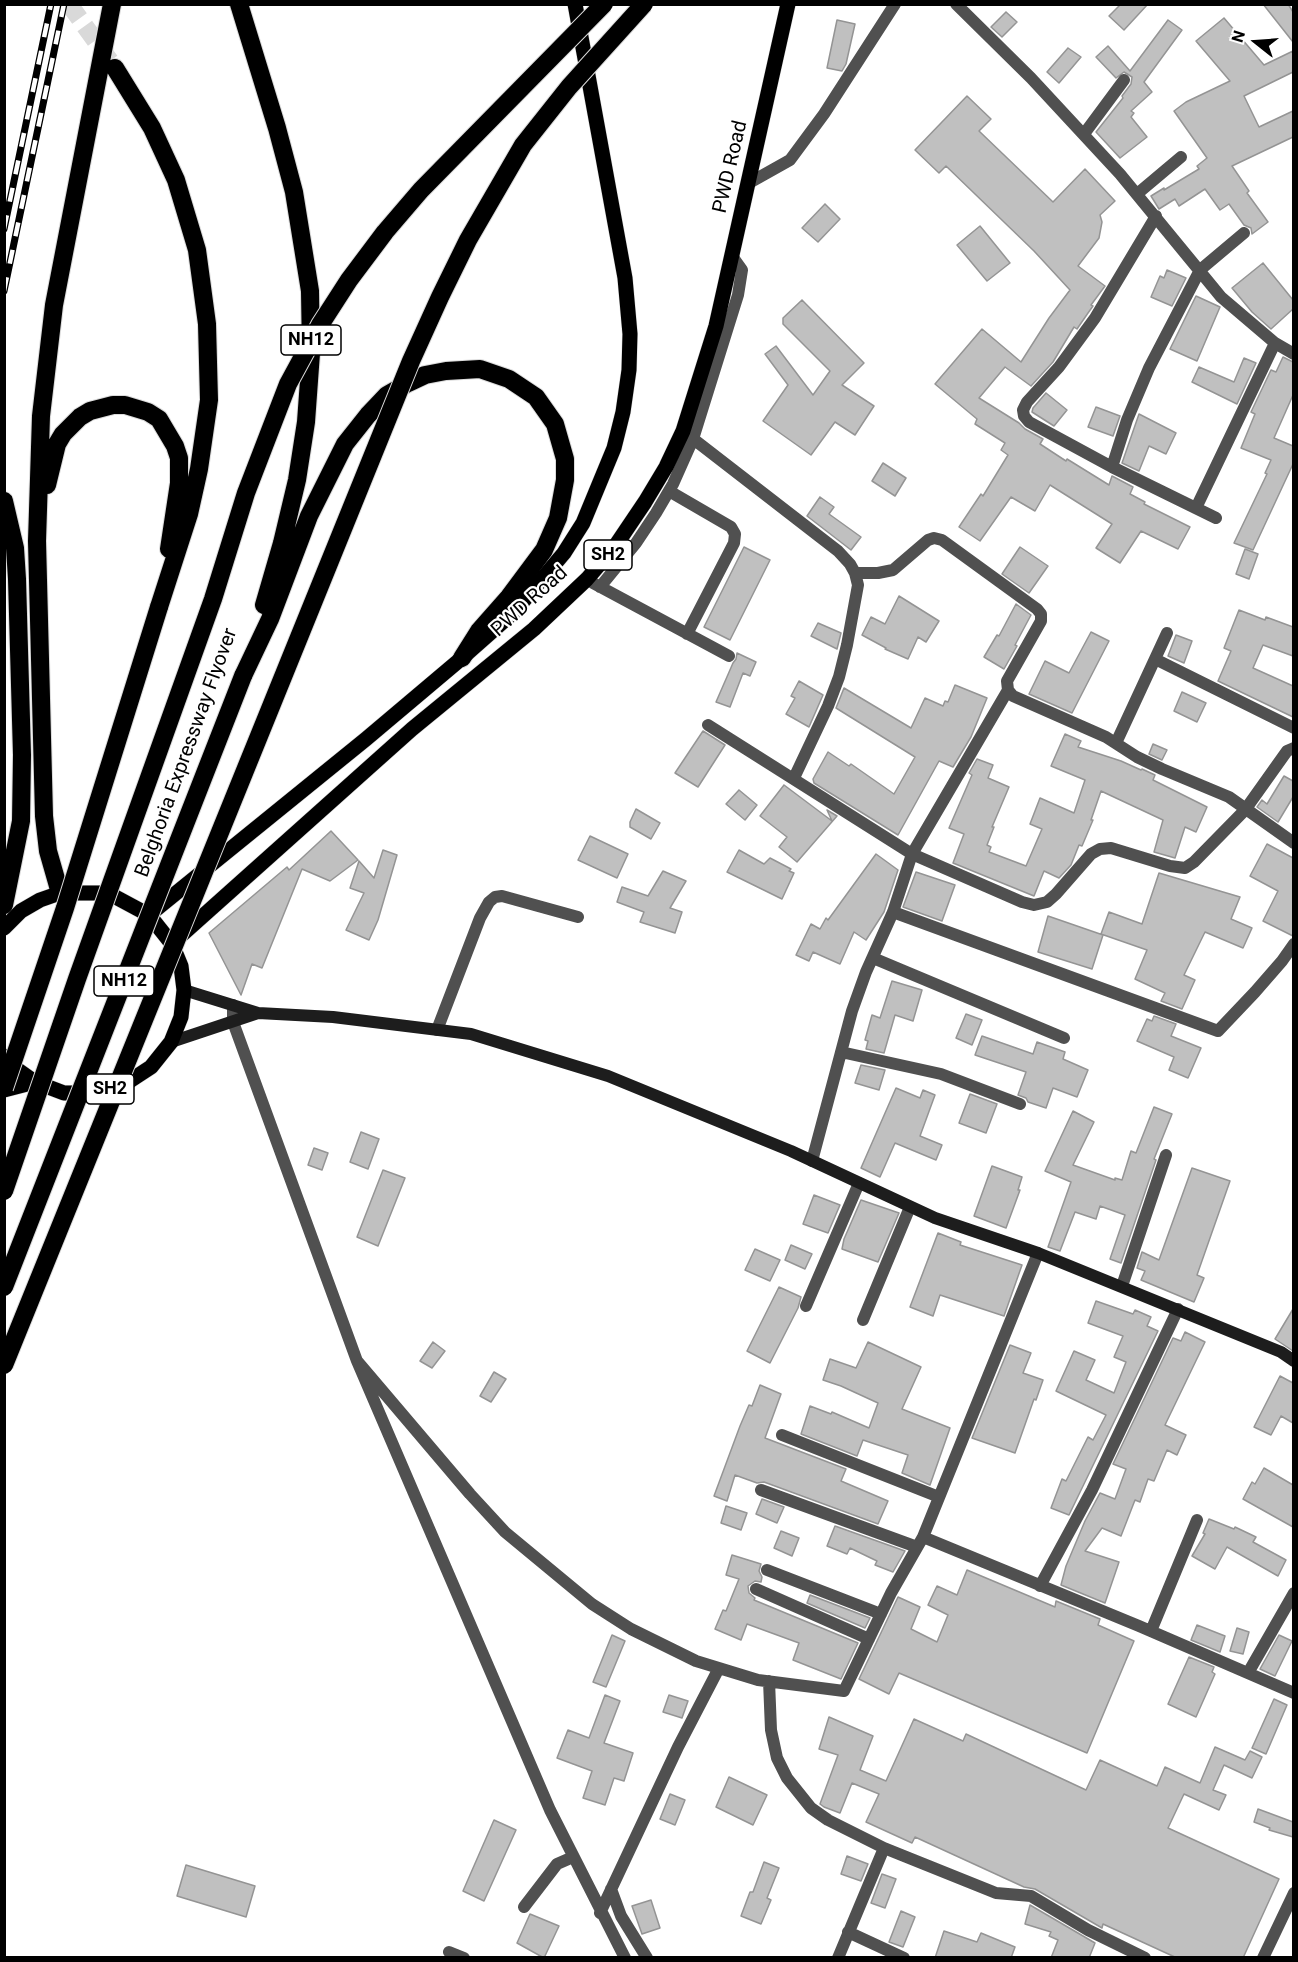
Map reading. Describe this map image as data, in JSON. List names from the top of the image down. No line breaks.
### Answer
{"streets":{"highway":["NH12","Belghoria Expressway Flyover"],"main road":["PWD Road","SH2"]},"crossings":[["PWD Road","SH2"]],"north":"left"}
